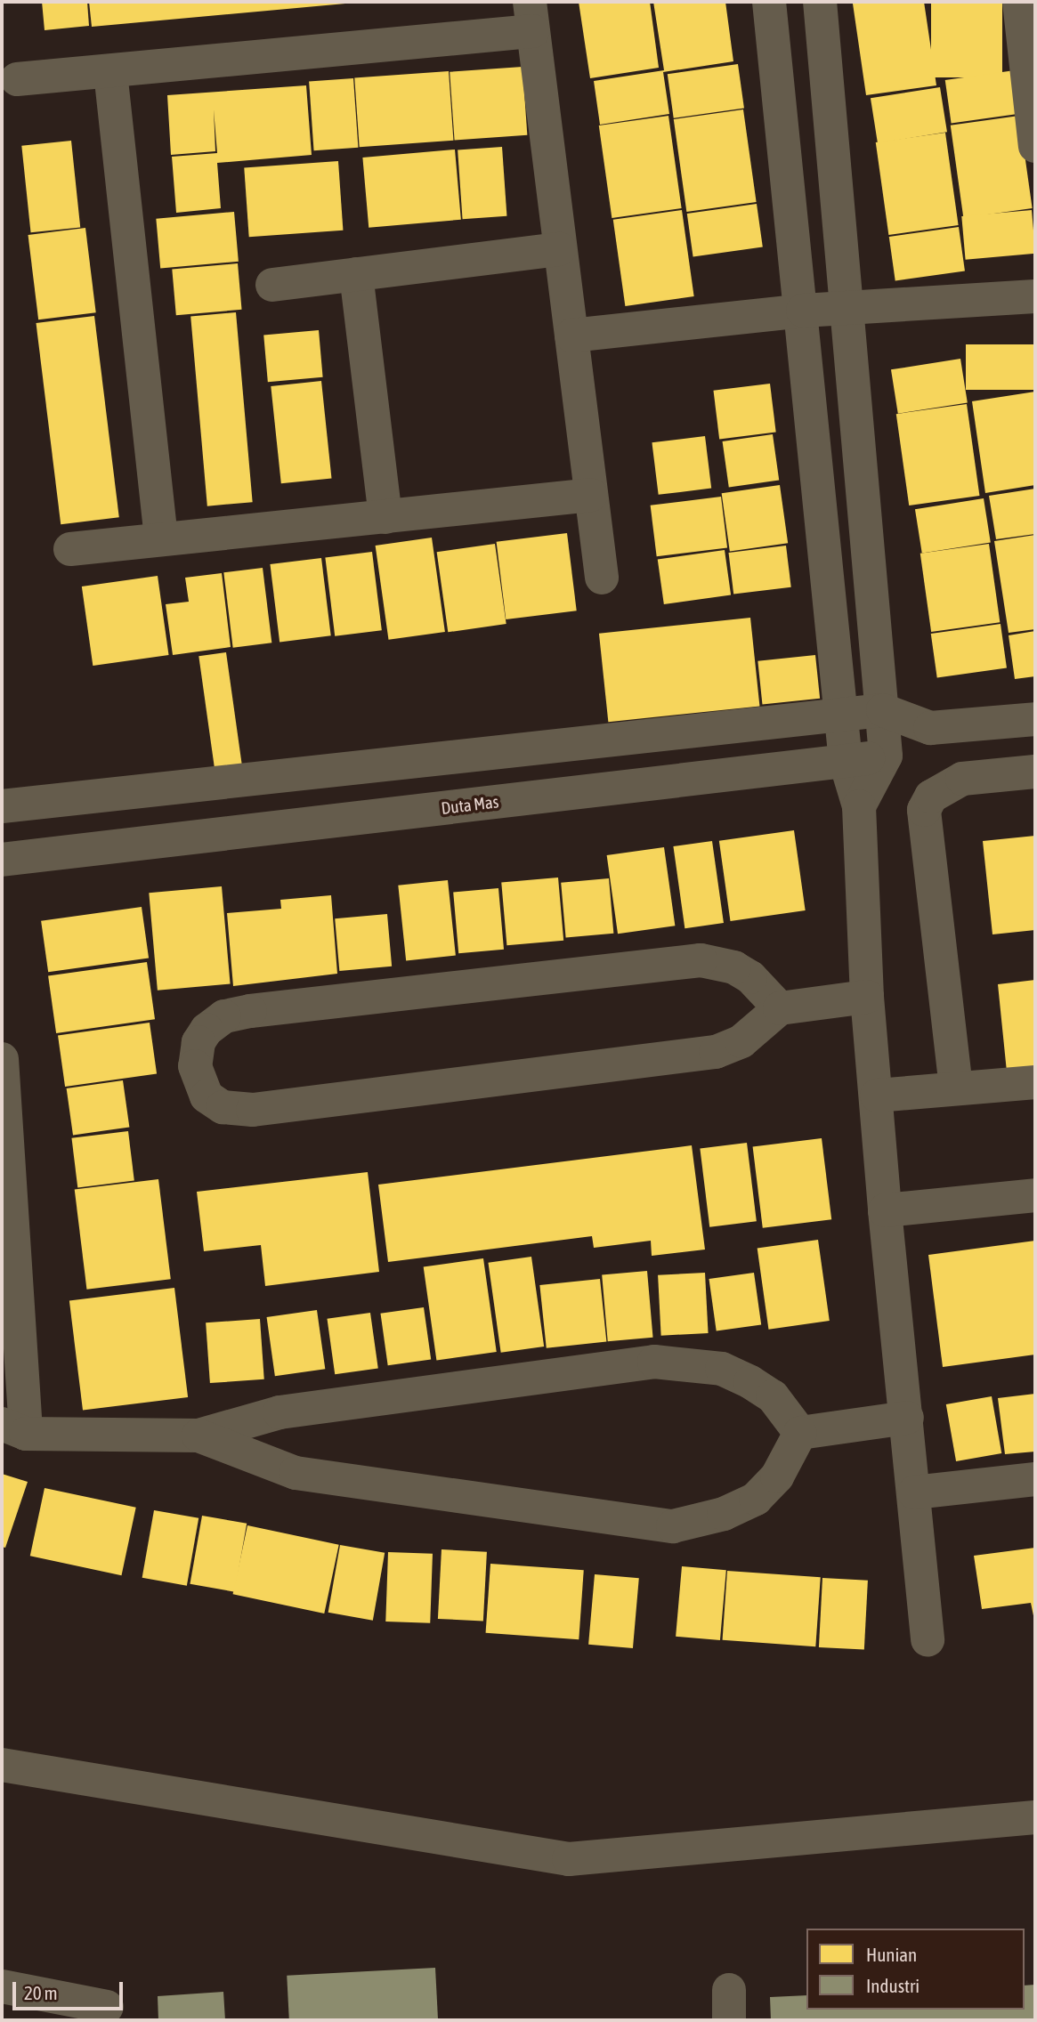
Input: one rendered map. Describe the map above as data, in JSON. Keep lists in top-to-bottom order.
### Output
{
  "streets": {
    "street": ["Duta Mas"]
  },
  "legend": ["Hunian", "Industri"],
  "scale_bar": "20 m"
}
